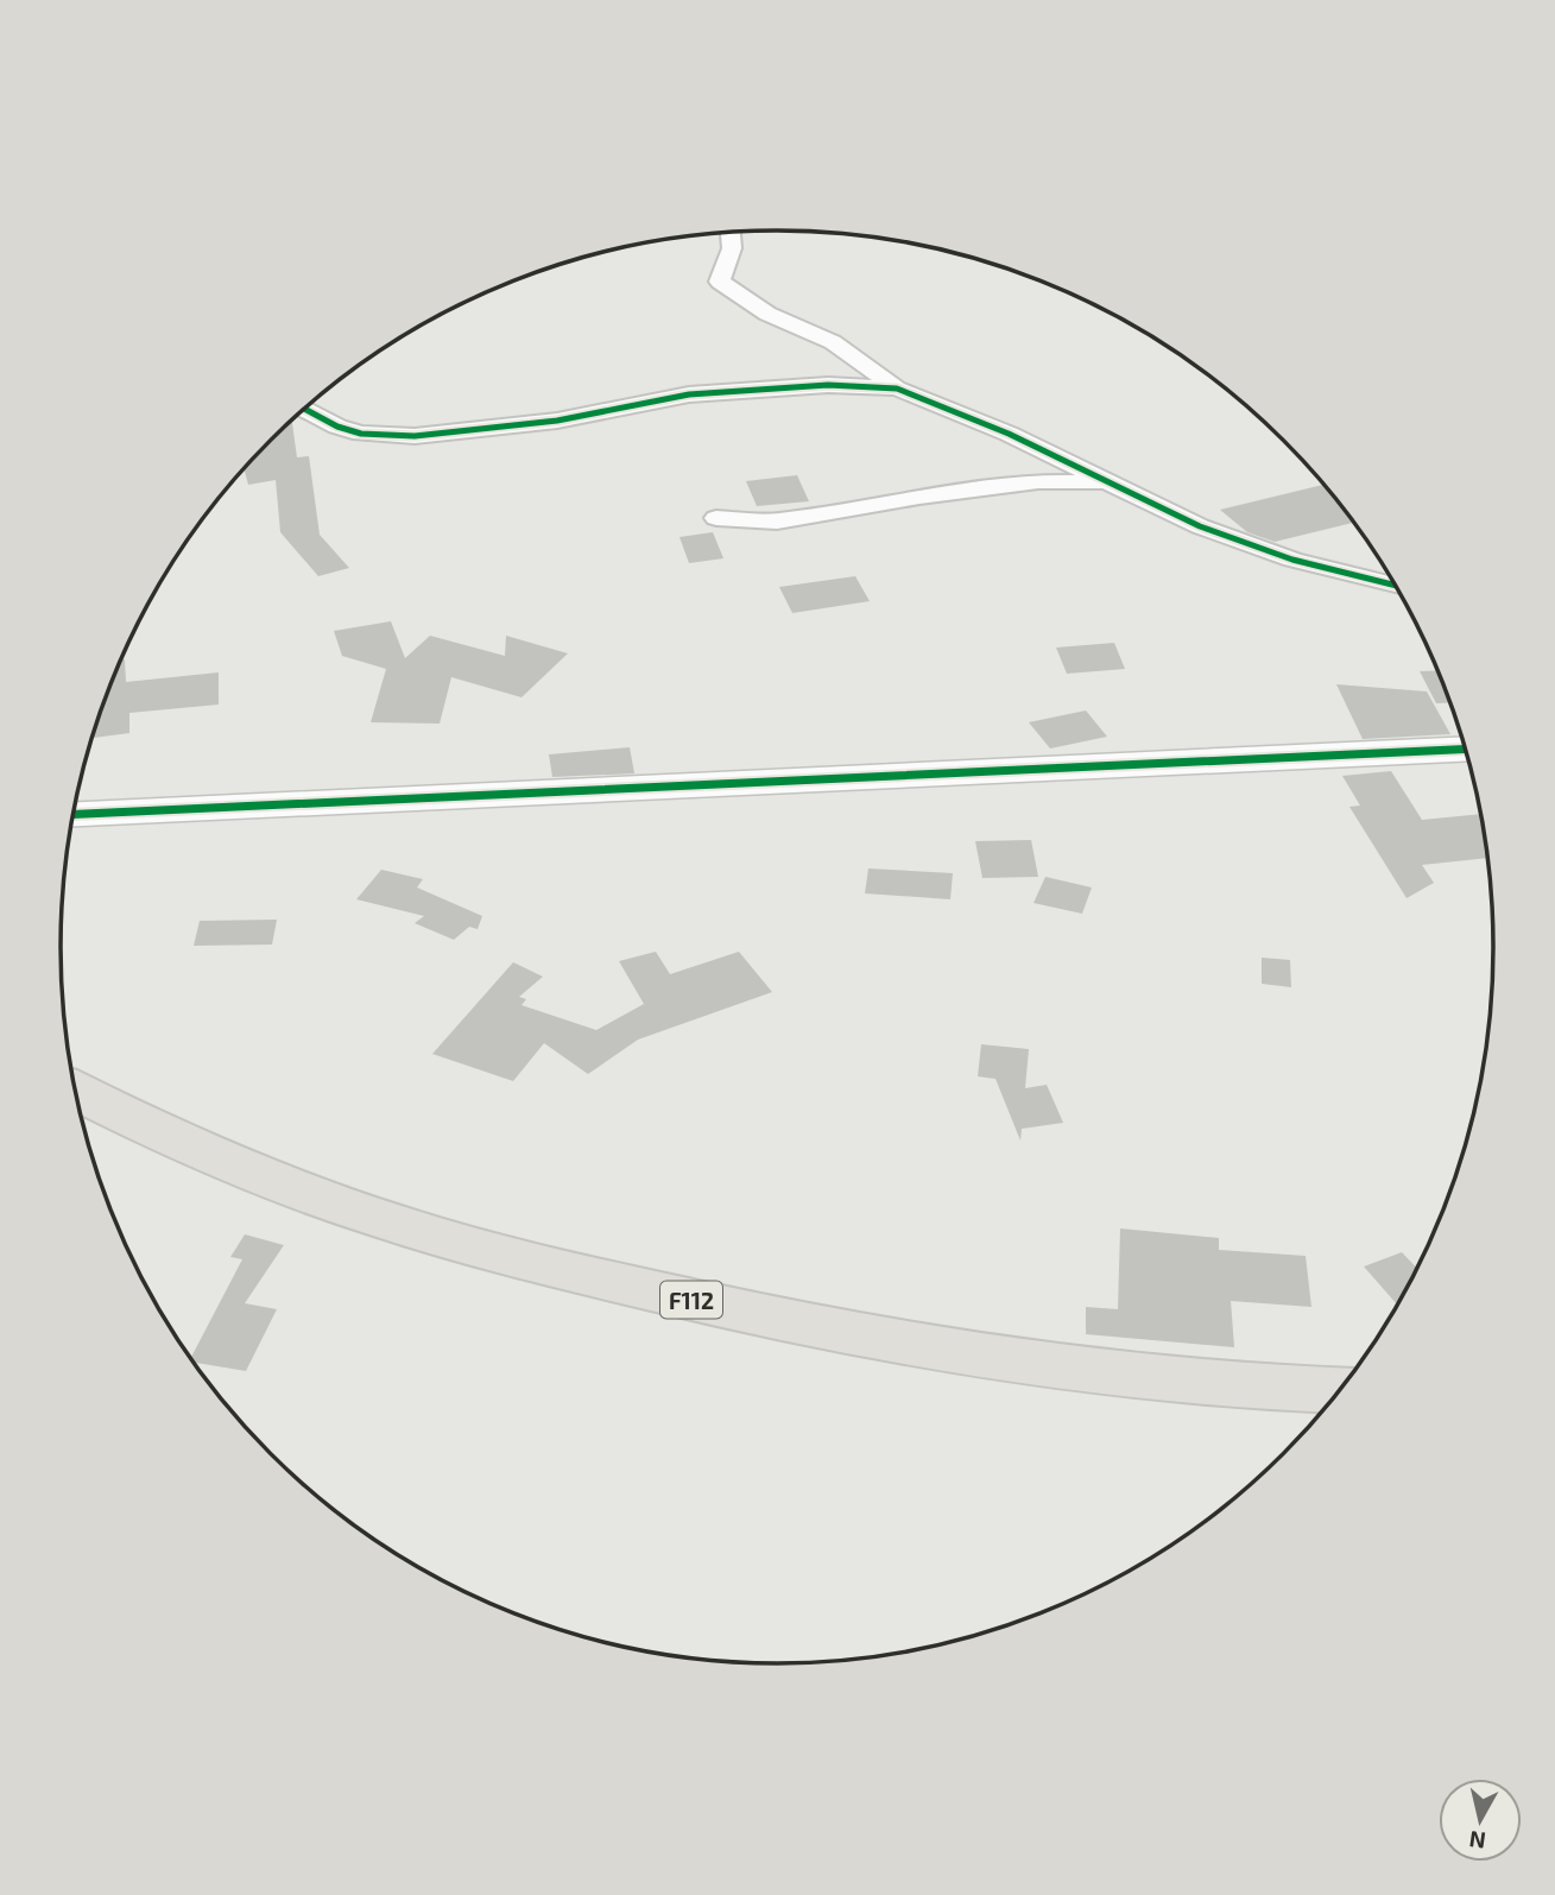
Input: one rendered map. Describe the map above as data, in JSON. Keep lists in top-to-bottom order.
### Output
{
  "streets": {
    "main road": ["F112"]
  },
  "north": "bottom"
}
